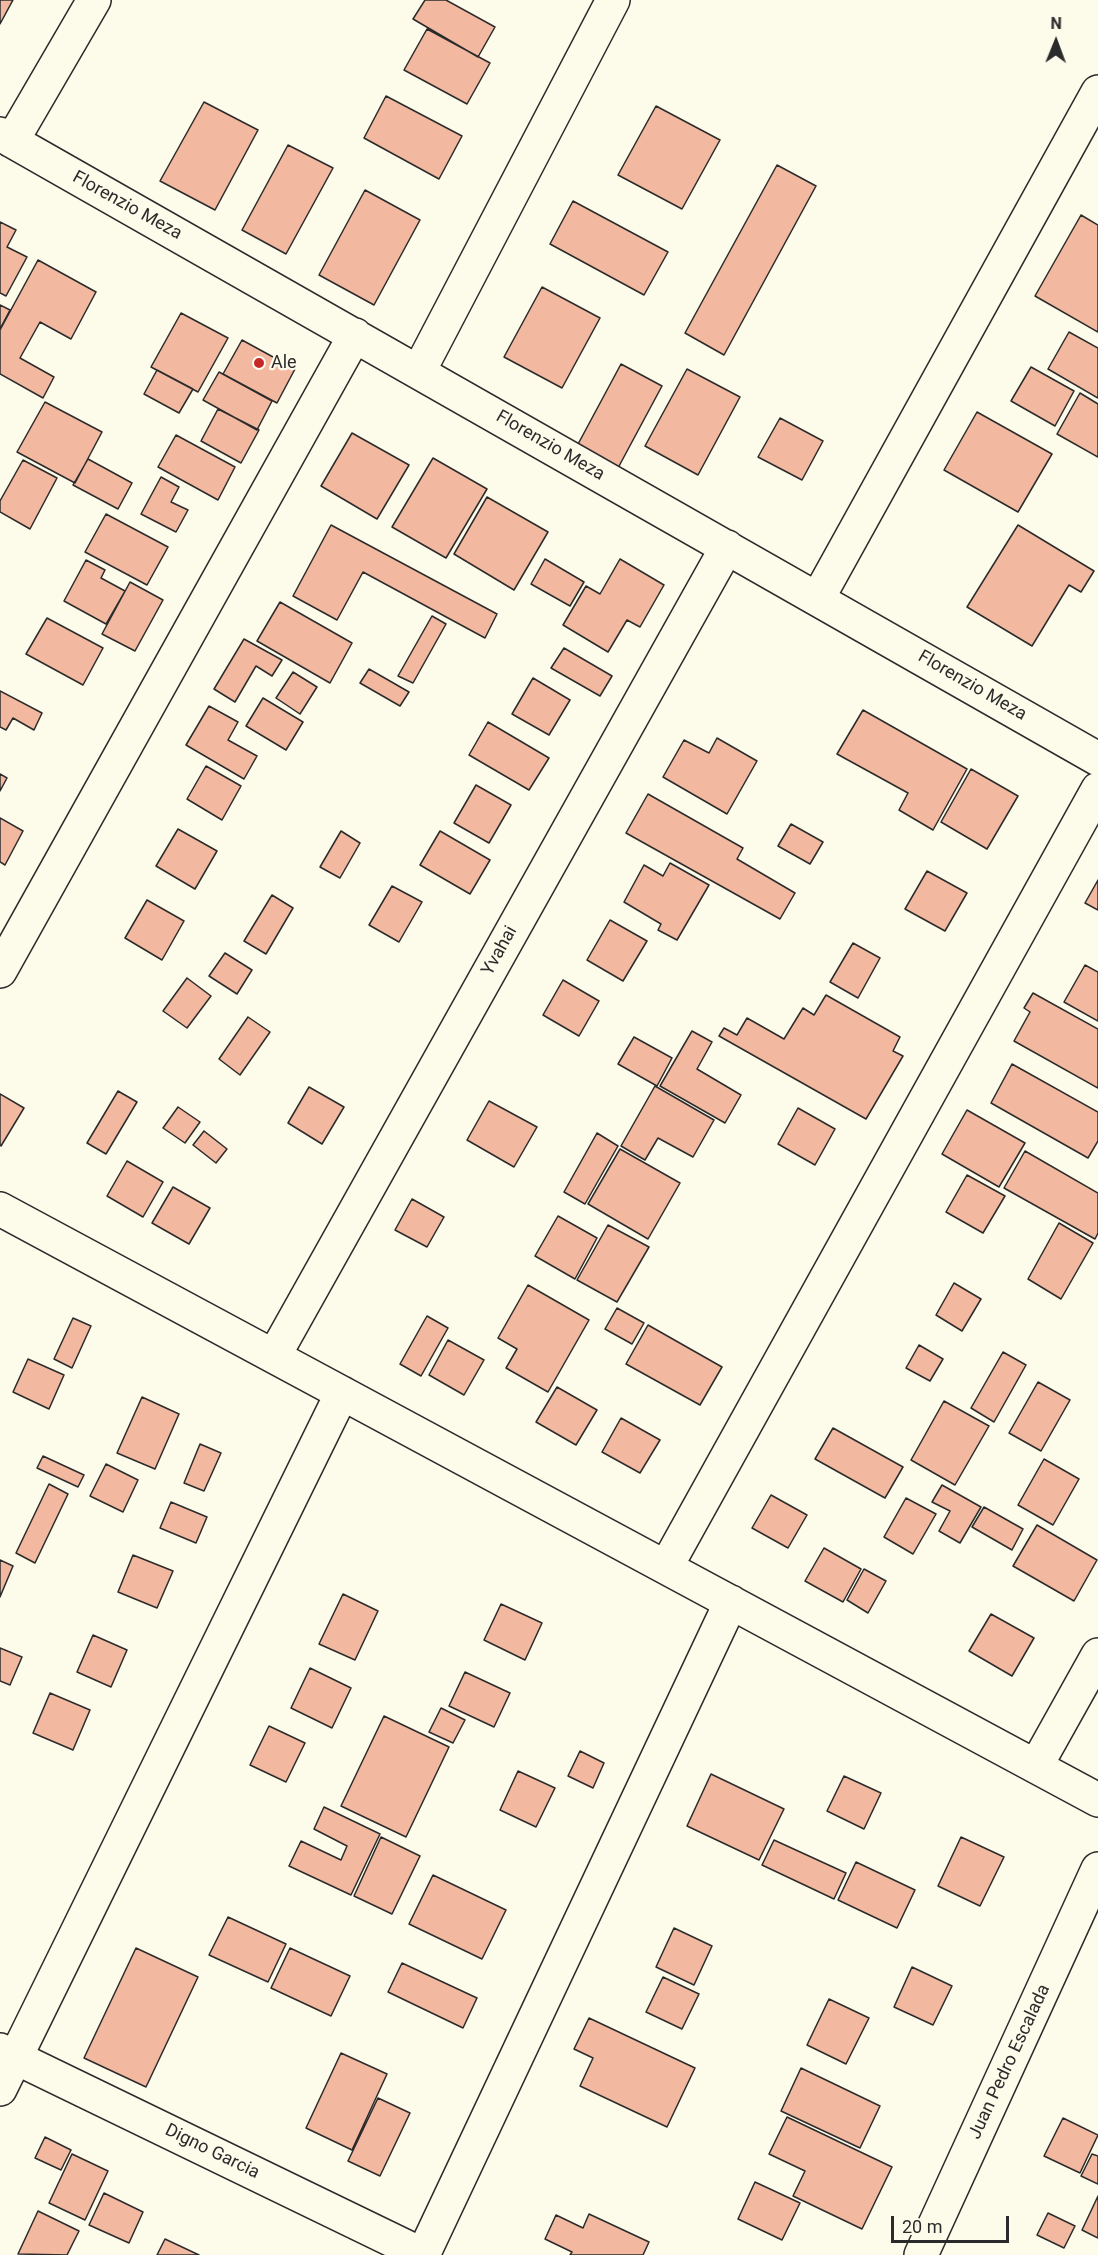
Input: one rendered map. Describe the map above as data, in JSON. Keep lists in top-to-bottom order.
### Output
{
  "streets": {
    "street": [
      "Florenzio Meza",
      "Yvahai",
      "Juan Pedro Escalada",
      "Digno Garcia"
    ]
  },
  "crossings": [
    ["Florenzio Meza", "Yvahai"]
  ],
  "places": ["Ale"],
  "scale_bar": "20 m",
  "north": "top"
}
